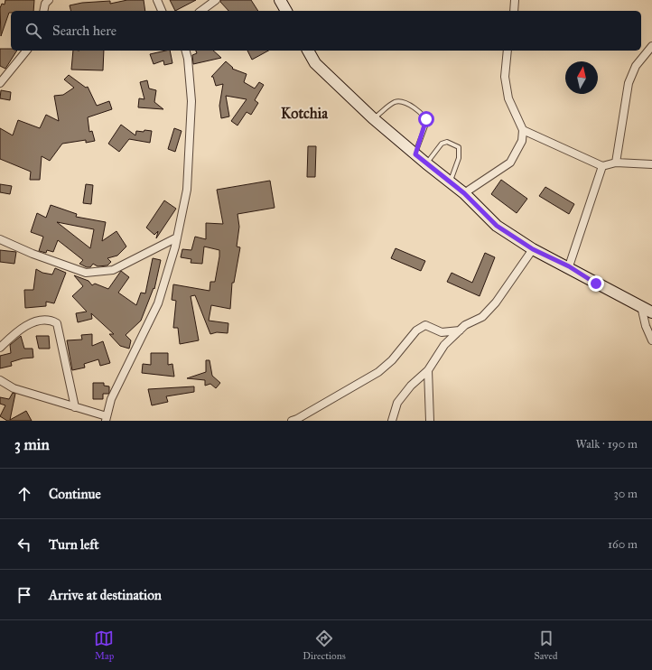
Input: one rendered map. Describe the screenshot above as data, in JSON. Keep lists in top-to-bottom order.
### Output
{
  "districts": ["Kotchia"],
  "north": "top",
  "page": {
    "search": "Search here",
    "heading": ["3 min", "Walk · 190 m"],
    "list": [
      ["Continue", "30 m"],
      ["Turn left", "160 m"],
      "Arrive at destination"
    ],
    "nav": ["Map", "Directions", "Saved"]
  }
}
